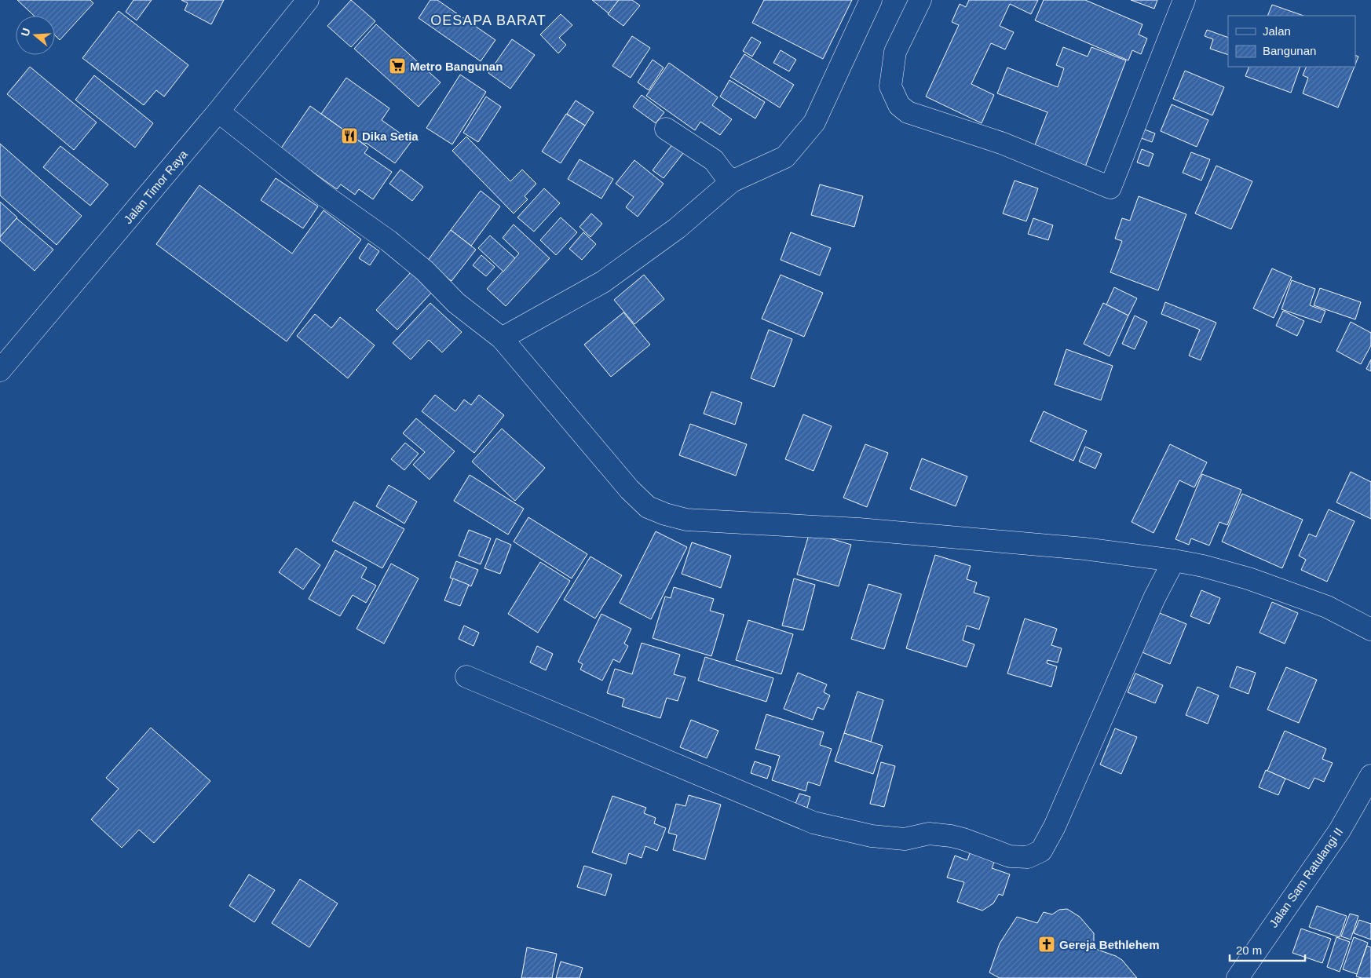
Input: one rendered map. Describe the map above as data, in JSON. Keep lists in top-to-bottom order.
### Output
{
  "streets": {
    "main road": ["Jalan Timor Raya", "Jalan Sam Ratulangi II"]
  },
  "districts": ["OESAPA BARAT"],
  "places": {
    "supermarket": ["Metro Bangunan"],
    "restaurant": ["Dika Setia"],
    "church": ["Gereja Bethlehem"]
  },
  "legend": ["Jalan", "Bangunan"],
  "scale_bar": "20 m",
  "north": "left"
}
